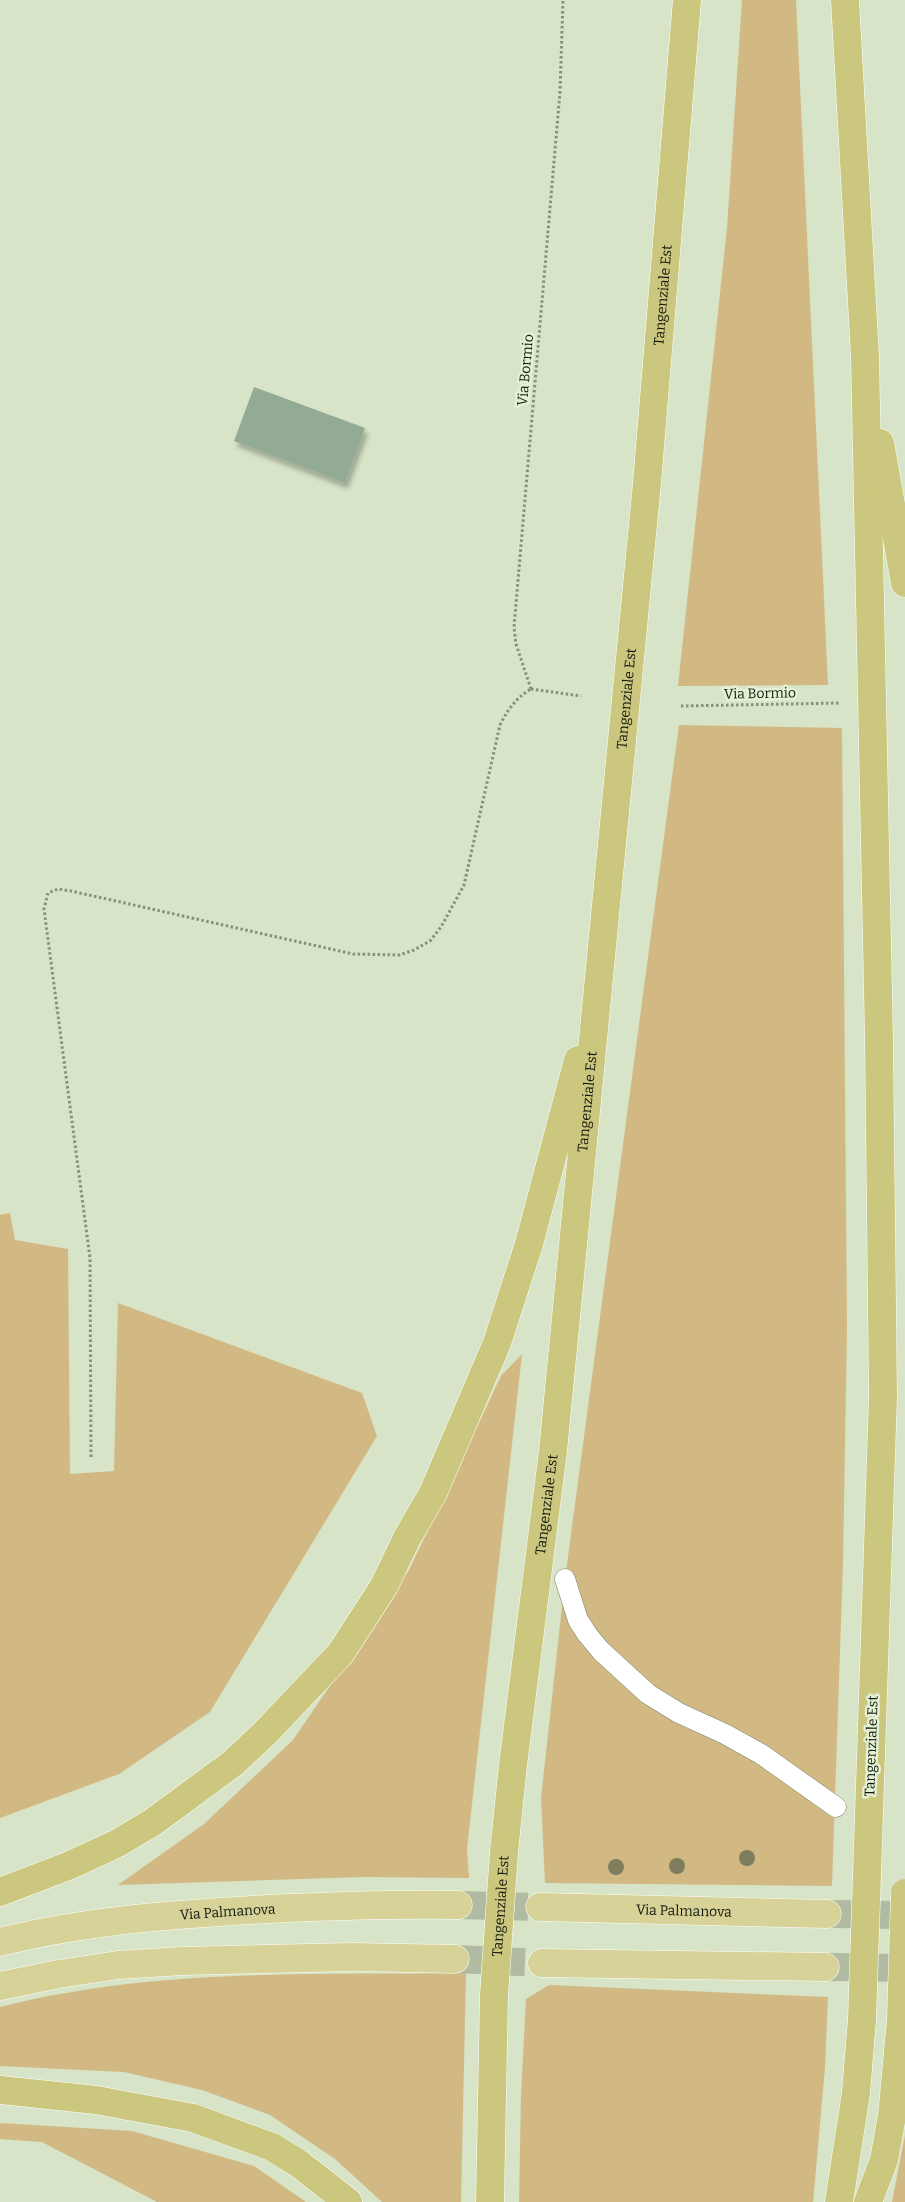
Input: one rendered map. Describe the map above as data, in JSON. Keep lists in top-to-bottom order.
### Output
{
  "streets": {
    "highway": ["Tangenziale Est", "Via Palmanova"],
    "path": ["Via Bormio"]
  }
}
